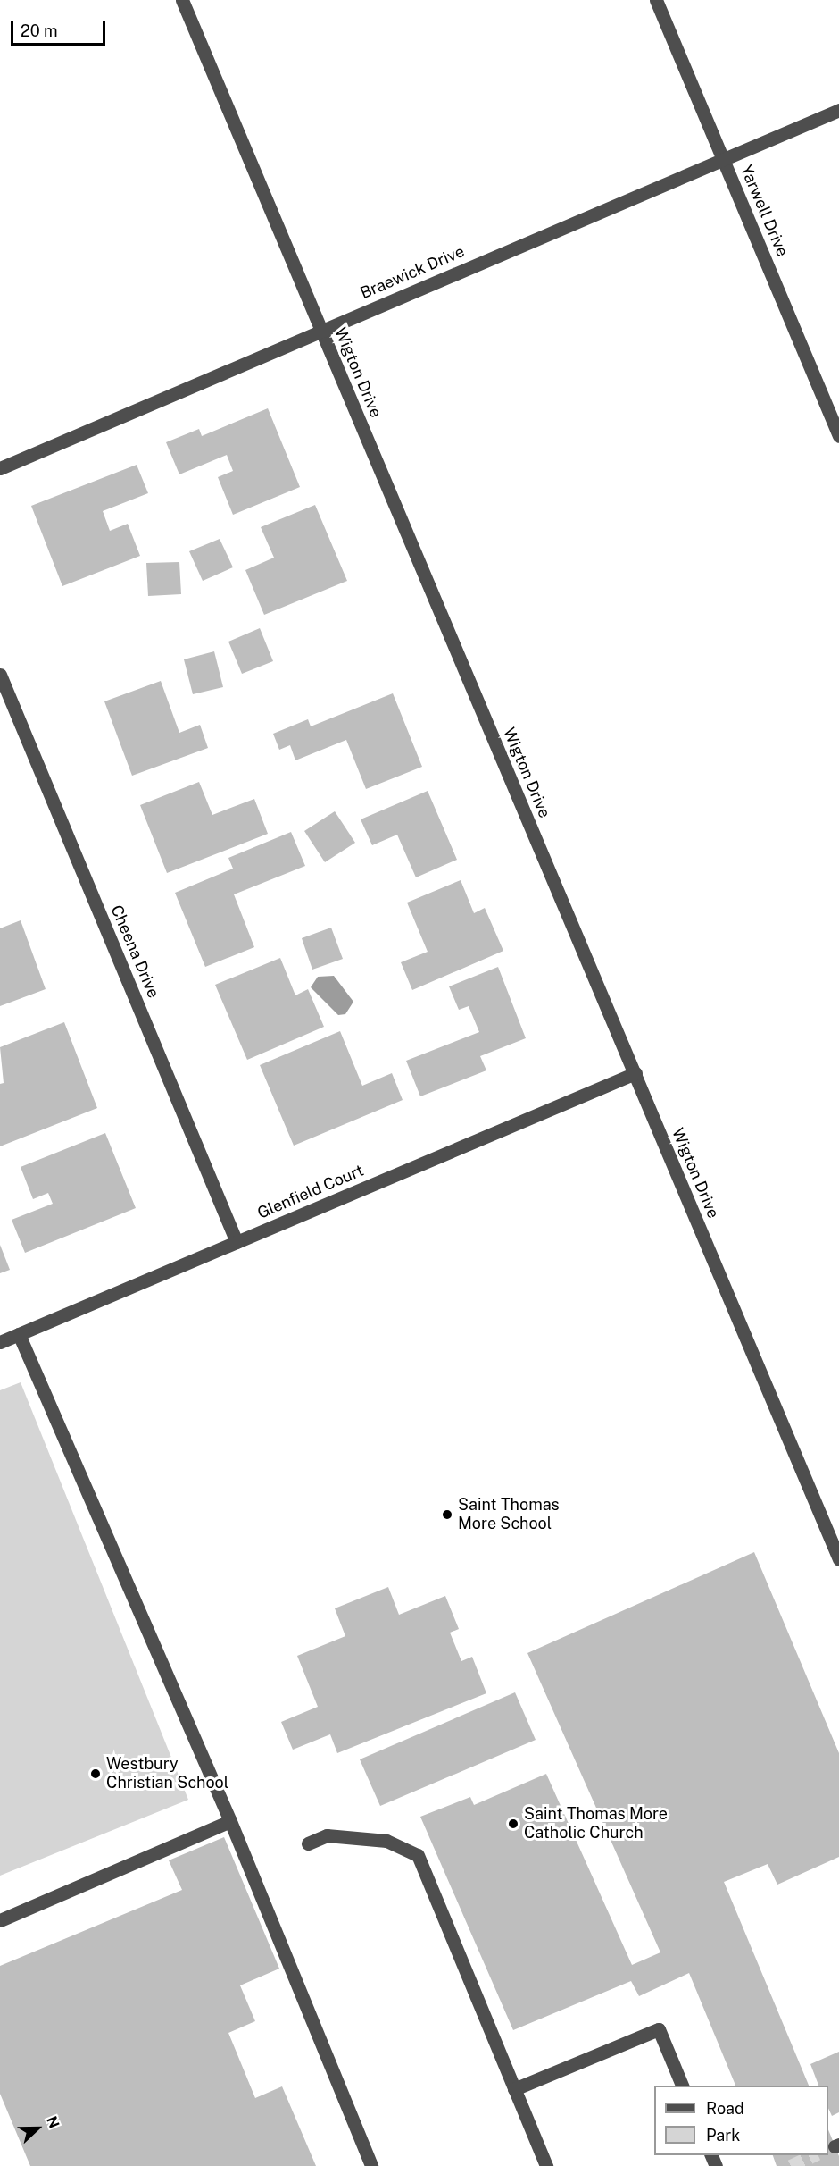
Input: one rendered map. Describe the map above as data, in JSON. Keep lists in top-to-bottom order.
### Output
{
  "streets": {
    "street": [
      "Yarwell Drive",
      "Braewick Drive",
      "Wigton Drive",
      "Cheena Drive",
      "Glenfield Court"
    ]
  },
  "crossings": [
    ["Yarwell Drive", "Braewick Drive"],
    ["Braewick Drive", "Wigton Drive"],
    ["Wigton Drive", "Glenfield Court"],
    ["Cheena Drive", "Glenfield Court"]
  ],
  "places": ["Saint Thomas More School", "Westbury Christian School", "Saint Thomas More Catholic Church"],
  "legend": ["Road", "Park"],
  "scale_bar": "20 m",
  "north": "right"
}
